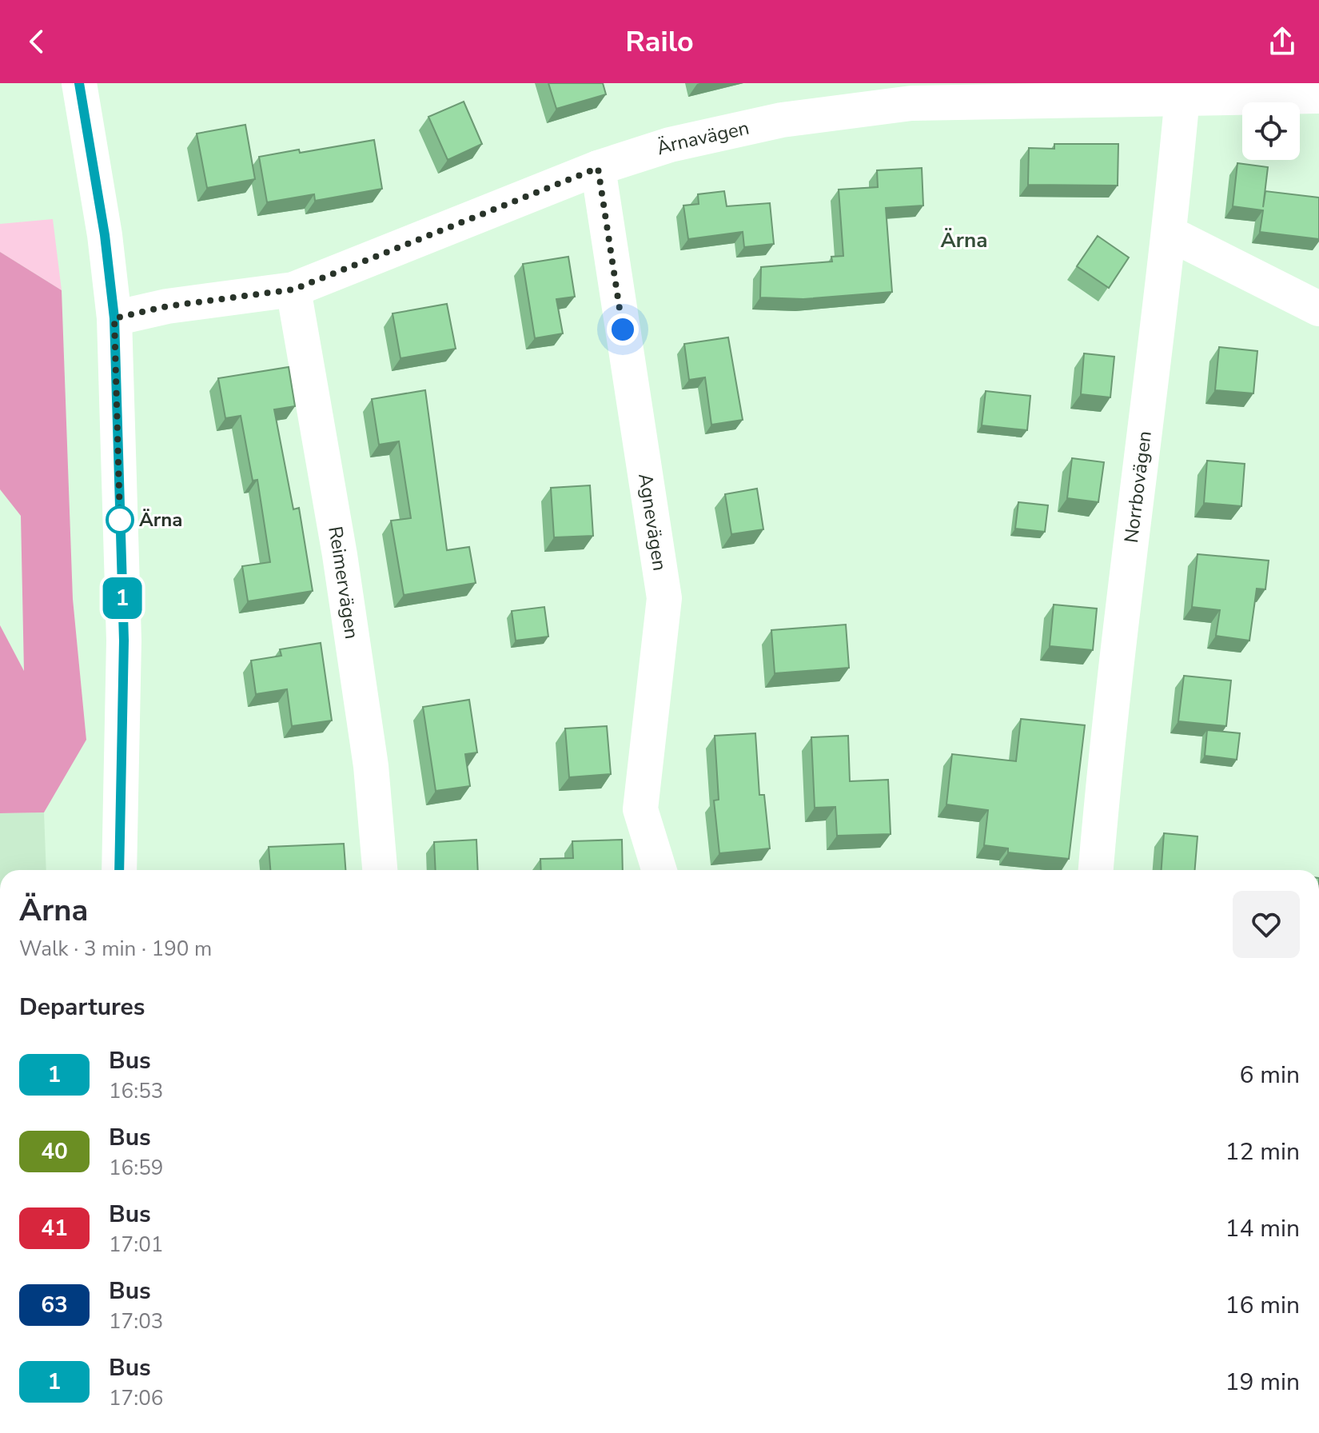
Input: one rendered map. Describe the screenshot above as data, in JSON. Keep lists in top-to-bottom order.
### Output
{
  "streets": {
    "street": [
      "Ärnavägen",
      "Norrbovägen",
      "Agnevägen",
      "Reimervägen"
    ]
  },
  "crossings": [
    ["Ärnavägen", "Norrbovägen"],
    ["Ärnavägen", "Agnevägen"],
    ["Ärnavägen", "Reimervägen"]
  ],
  "districts": ["Ärna"],
  "places": ["Ärna"],
  "lines": ["bus line 1"],
  "page": {
    "header": "Railo",
    "on_map": "1",
    "heading": [
      ["Ärna", "Walk · 3 min · 190 m"],
      "Departures"
    ],
    "list": [
      {
        "mark": "1",
        "name": "Bus",
        "note": "16:53",
        "value": "6 min"
      },
      {
        "mark": "40",
        "name": "Bus",
        "note": "16:59",
        "value": "12 min"
      },
      {
        "mark": "41",
        "name": "Bus",
        "note": "17:01",
        "value": "14 min"
      },
      {
        "mark": "63",
        "name": "Bus",
        "note": "17:03",
        "value": "16 min"
      },
      {
        "mark": "1",
        "name": "Bus",
        "note": "17:06",
        "value": "19 min"
      }
    ]
  }
}
